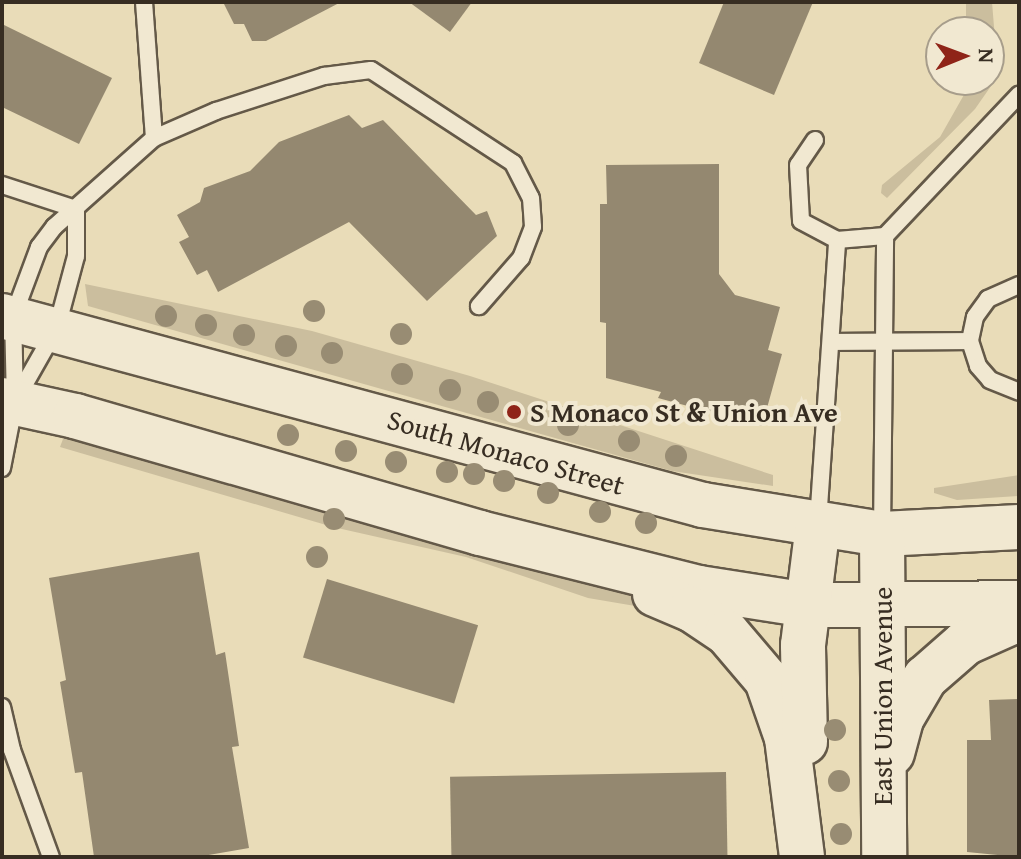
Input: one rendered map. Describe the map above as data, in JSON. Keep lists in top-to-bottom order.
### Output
{
  "streets": {
    "main road": ["South Monaco Street", "East Union Avenue"]
  },
  "crossings": [
    ["South Monaco Street", "East Union Avenue"]
  ],
  "places": ["S Monaco St & Union Ave"],
  "north": "right"
}
